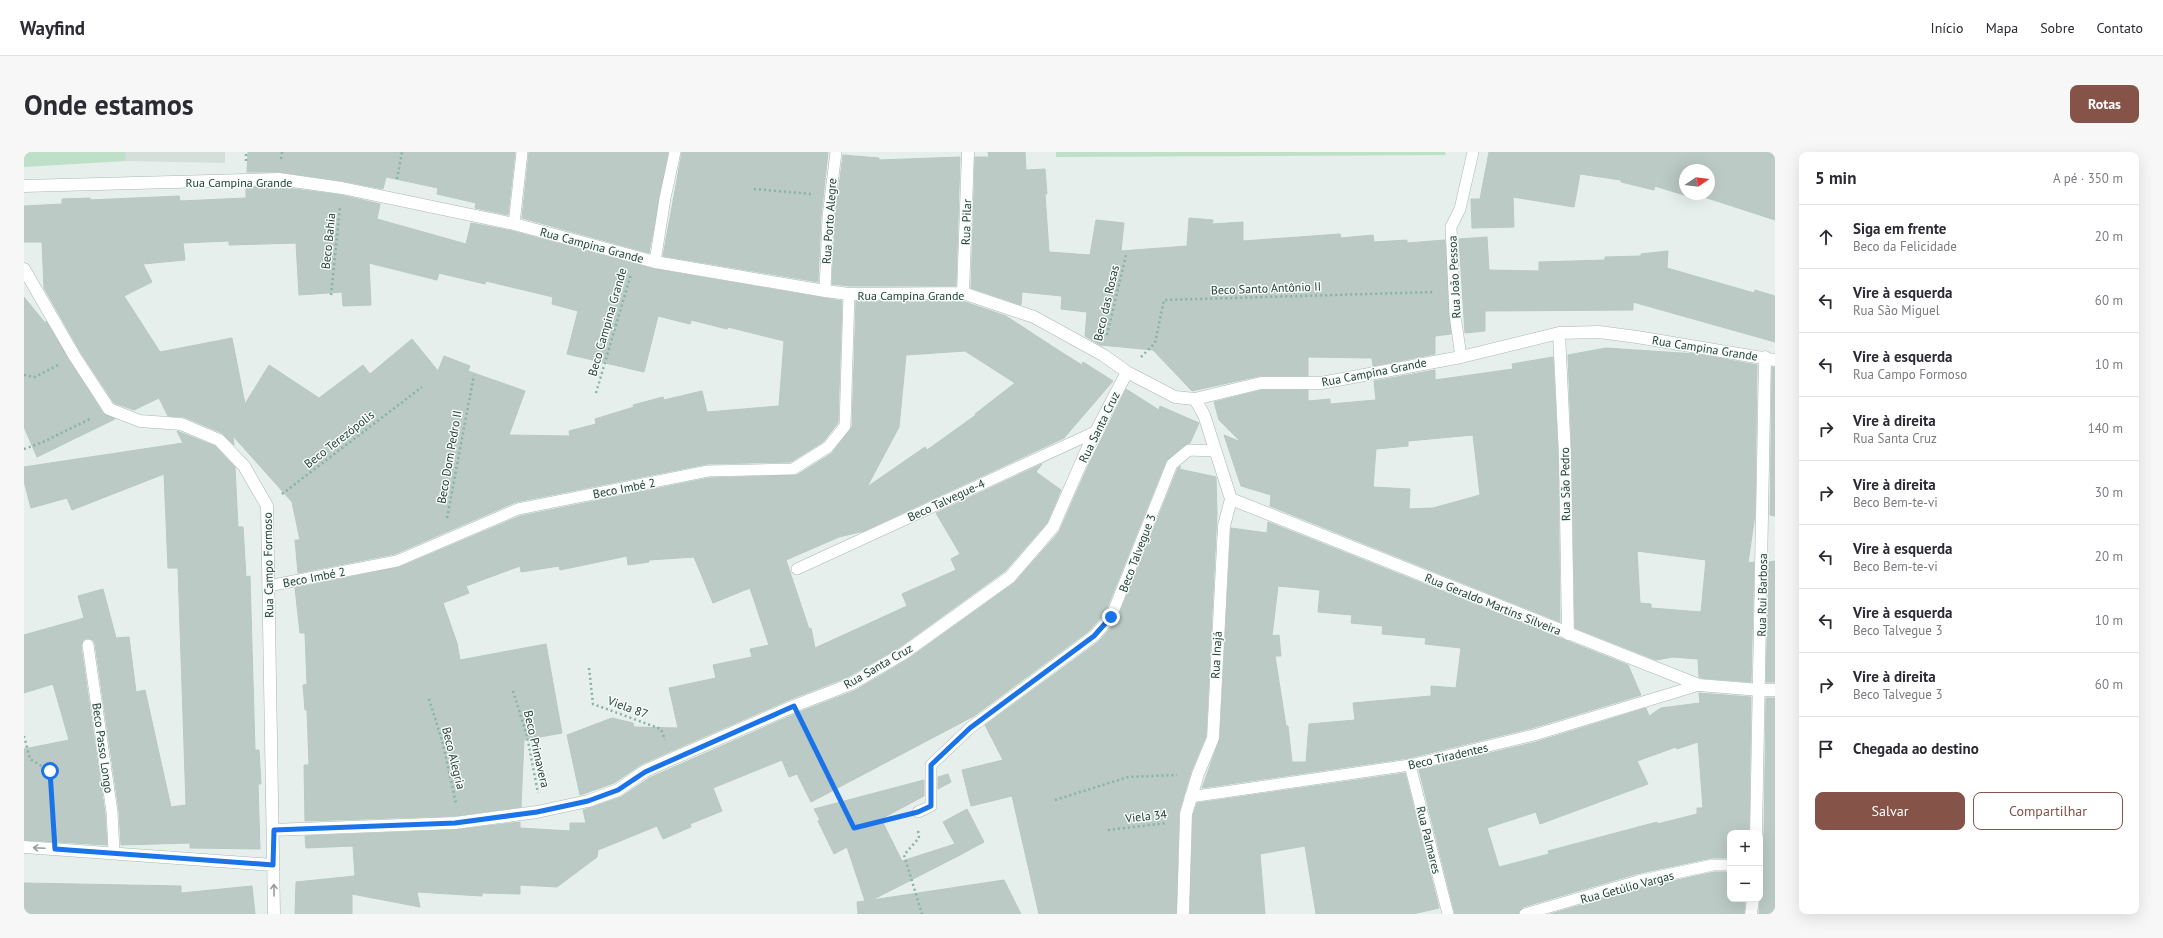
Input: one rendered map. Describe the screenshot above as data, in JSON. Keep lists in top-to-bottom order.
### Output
{
  "streets": {
    "street": [
      "Rua Campina Grande",
      "Rua Pilar",
      "Rua Santa Cruz",
      "Rua São Pedro",
      "Rua Campo Formoso",
      "Rua Rui Barbosa",
      "Rua Geraldo Martins Silveira",
      "Rua Inajá"
    ],
    "lane": [
      "Rua Porto Alegre",
      "Rua João Pessoa",
      "Beco Imbé 2",
      "Beco Talvegue-4",
      "Beco Talvegue 3",
      "Beco Passo Longo",
      "Beco Tiradentes",
      "Rua Palmares",
      "Rua Getúlio Vargas"
    ],
    "path": [
      "Beco Bahia",
      "Beco Santo Antônio II",
      "Beco das Rosas",
      "Beco Campina Grande",
      "Beco Terezópolis",
      "Beco Dom Pedro II",
      "Viela 87",
      "Beco Primavera",
      "Beco Alegria",
      "Viela 34"
    ]
  },
  "crossings": [
    ["Rua Campina Grande", "Rua Porto Alegre"],
    ["Rua Campina Grande", "Rua Pilar"],
    ["Rua Campina Grande", "Beco Bahia"],
    ["Rua Campina Grande", "Rua João Pessoa"],
    ["Rua Campina Grande", "Beco Santo Antônio II"],
    ["Rua Campina Grande", "Beco das Rosas"],
    ["Rua Campina Grande", "Beco Campina Grande"],
    ["Rua Campina Grande", "Rua Santa Cruz"],
    ["Rua Campina Grande", "Rua São Pedro"],
    ["Rua Campina Grande", "Beco Imbé 2"],
    ["Rua Campina Grande", "Rua Rui Barbosa"],
    ["Rua João Pessoa", "Beco Santo Antônio II"],
    ["Beco Santo Antônio II", "Rua Santa Cruz"],
    ["Rua Santa Cruz", "Beco Talvegue-4"],
    ["Rua Santa Cruz", "Rua Campo Formoso"],
    ["Rua Santa Cruz", "Viela 87"],
    ["Rua Santa Cruz", "Beco Primavera"],
    ["Rua Santa Cruz", "Beco Alegria"],
    ["Beco Terezópolis", "Rua Campo Formoso"],
    ["Beco Dom Pedro II", "Beco Imbé 2"],
    ["Rua São Pedro", "Rua Geraldo Martins Silveira"],
    ["Beco Imbé 2", "Rua Campo Formoso"],
    ["Rua Rui Barbosa", "Rua Geraldo Martins Silveira"],
    ["Rua Geraldo Martins Silveira", "Rua Inajá"],
    ["Rua Geraldo Martins Silveira", "Beco Tiradentes"],
    ["Rua Inajá", "Beco Tiradentes"],
    ["Rua Inajá", "Viela 34"],
    ["Beco Tiradentes", "Rua Palmares"]
  ],
  "north": "right",
  "page": {
    "header": "Wayfind",
    "nav": [
      "Início",
      "Mapa",
      "Sobre",
      "Contato"
    ],
    "buttons": [
      "Rotas",
      ["Salvar", "Compartilhar"]
    ],
    "title": "Onde estamos",
    "heading": ["5 min", "A pé · 350 m"],
    "list": [
      ["Siga em frente", "Beco da Felicidade", "20 m"],
      ["Vire à esquerda", "Rua São Miguel", "60 m"],
      ["Vire à esquerda", "Rua Campo Formoso", "10 m"],
      ["Vire à direita", "Rua Santa Cruz", "140 m"],
      ["Vire à direita", "Beco Bem-te-vi", "30 m"],
      ["Vire à esquerda", "Beco Bem-te-vi", "20 m"],
      ["Vire à esquerda", "Beco Talvegue 3", "10 m"],
      ["Vire à direita", "Beco Talvegue 3", "60 m"],
      "Chegada ao destino"
    ],
    "map_buttons": ["+", "−"]
  }
}
